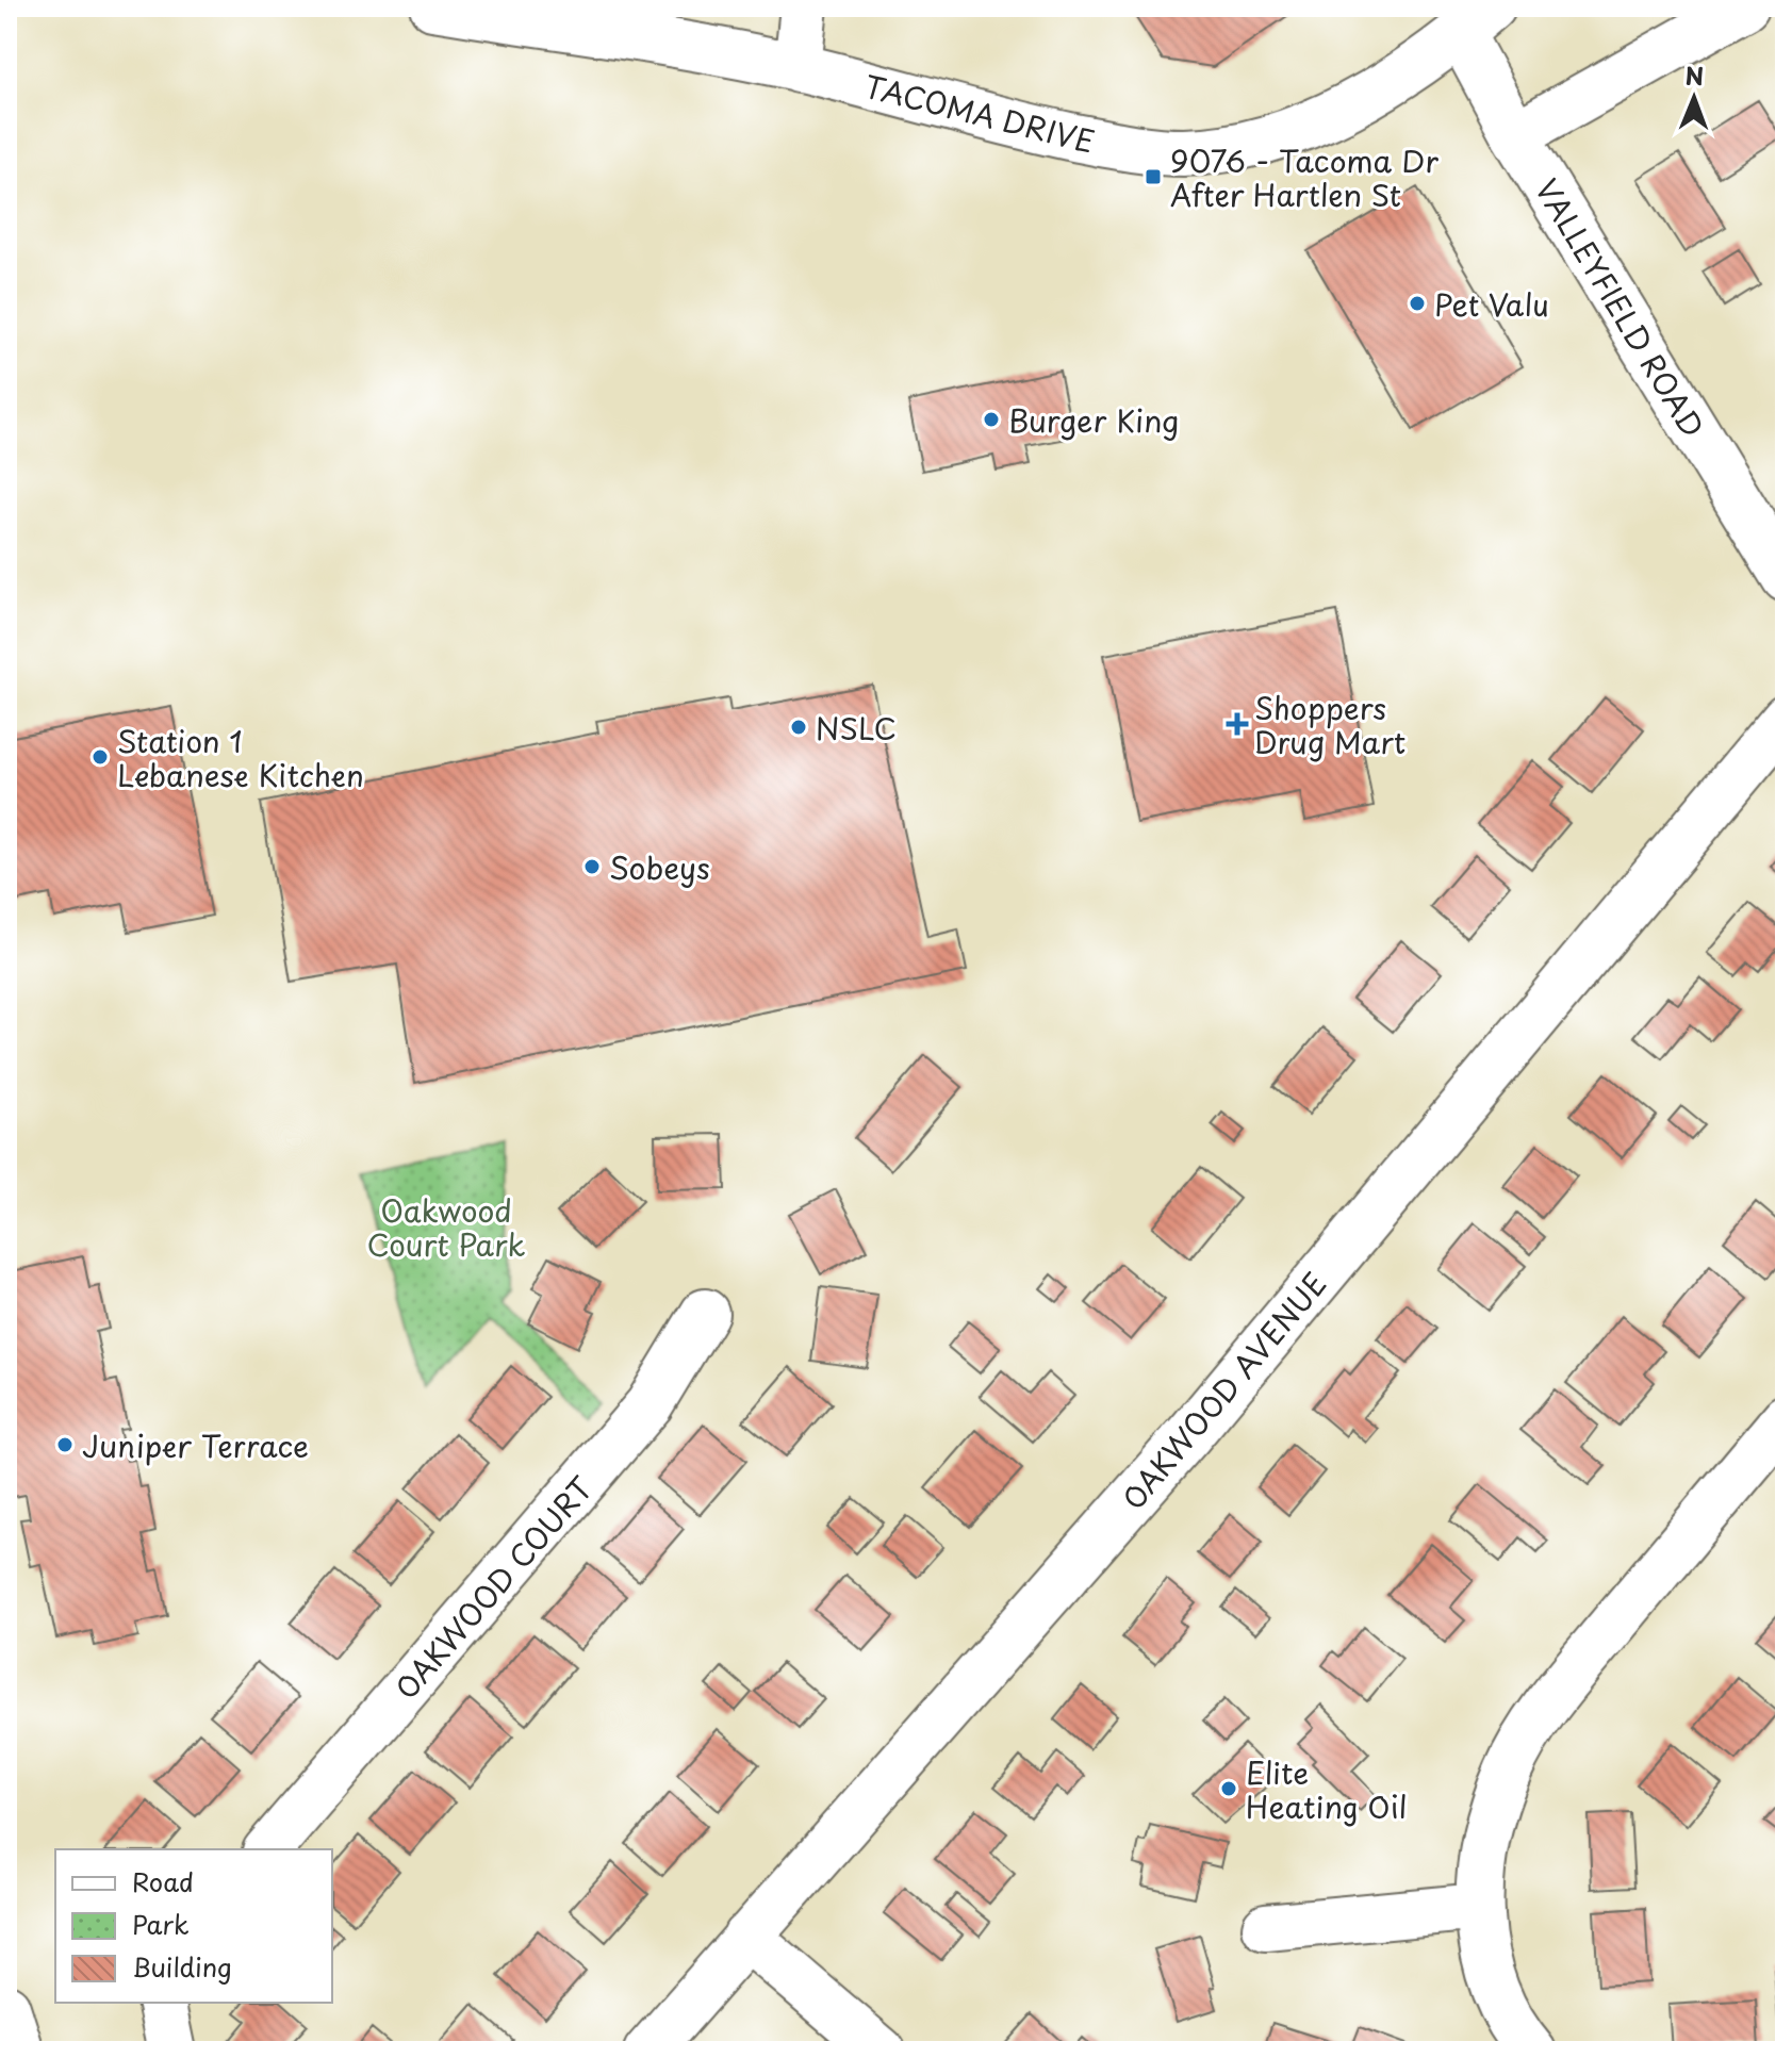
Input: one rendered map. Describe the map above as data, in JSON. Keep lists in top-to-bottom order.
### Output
{
  "streets": {
    "main road": [
      "TACOMA DRIVE",
      "VALLEYFIELD ROAD",
      "OAKWOOD AVENUE",
      "OAKWOOD COURT"
    ]
  },
  "crossings": [
    ["TACOMA DRIVE", "VALLEYFIELD ROAD"]
  ],
  "parks": ["Oakwood Court Park"],
  "places": {
    "transit": ["9076 - Tacoma Dr After Hartlen St"],
    "other": [
      "Pet Valu",
      "Burger King",
      "NSLC",
      "Station 1 Lebanese Kitchen",
      "Sobeys",
      "Juniper Terrace",
      "Elite Heating Oil"
    ],
    "health": ["Shoppers Drug Mart"]
  },
  "legend": ["Road", "Park", "Building"],
  "north": "top"
}
